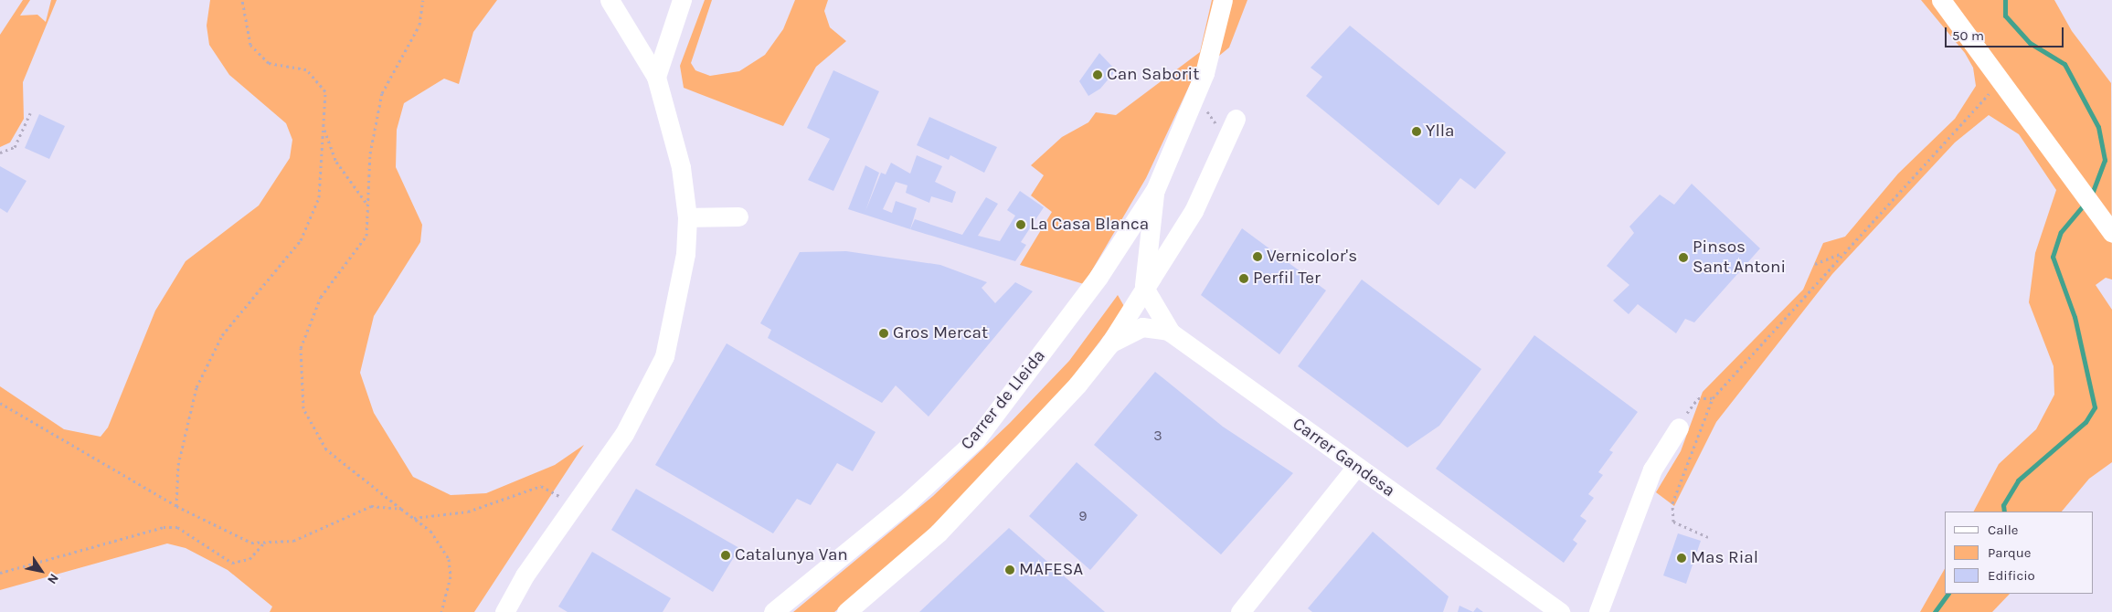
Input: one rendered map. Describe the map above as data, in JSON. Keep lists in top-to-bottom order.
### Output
{
  "streets": {
    "street": ["Carrer de Lleida", "Carrer Gandesa"]
  },
  "crossings": [
    ["Carrer de Lleida", "Carrer Gandesa"]
  ],
  "places": [
    "Can Saborit",
    "Ylla",
    "La Casa Blanca",
    "Vernicolor's",
    "Pinsos Sant Antoni",
    "Perfil Ter",
    "Gros Mercat",
    "Catalunya Van",
    "Mas Rial",
    "MAFESA"
  ],
  "house_numbers": ["3", "9"],
  "legend": ["Calle", "Parque", "Edificio"],
  "scale_bar": "50 m",
  "north": "bottom right"
}
